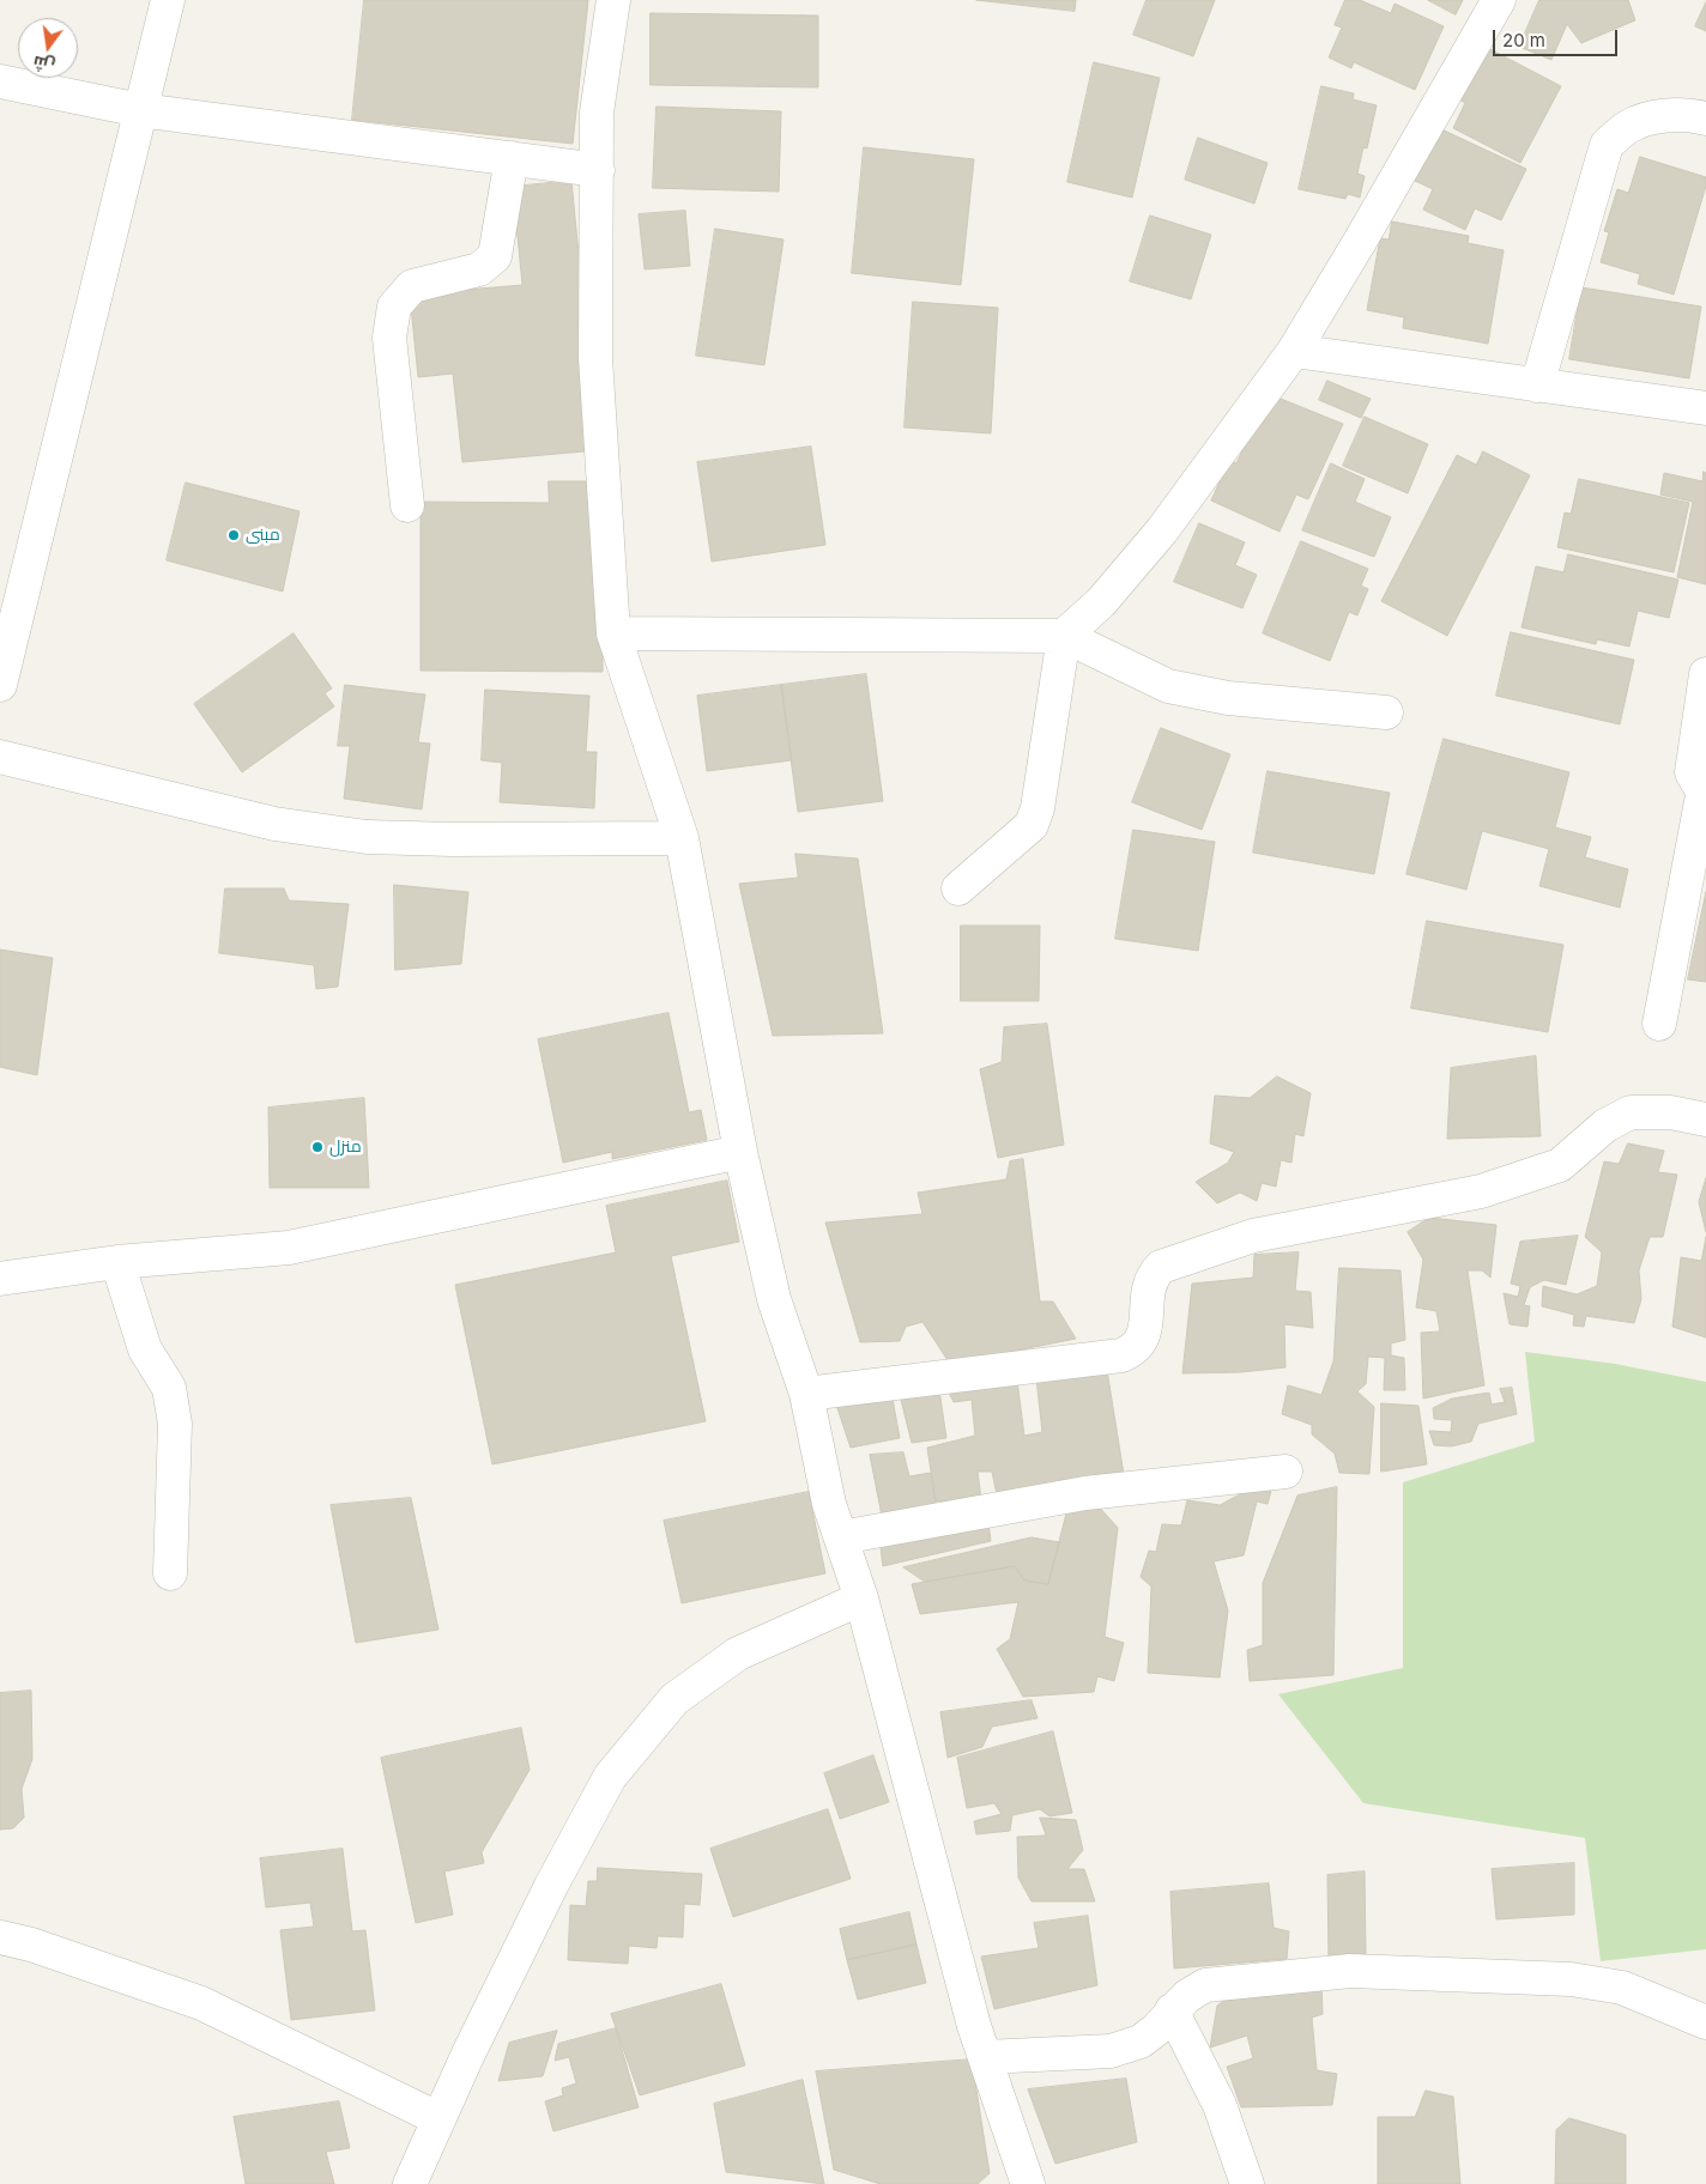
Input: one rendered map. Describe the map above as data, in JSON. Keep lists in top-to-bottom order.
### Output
{
  "places": ["مبنى", "منزل"],
  "scale_bar": "20 m",
  "north": "bottom"
}
